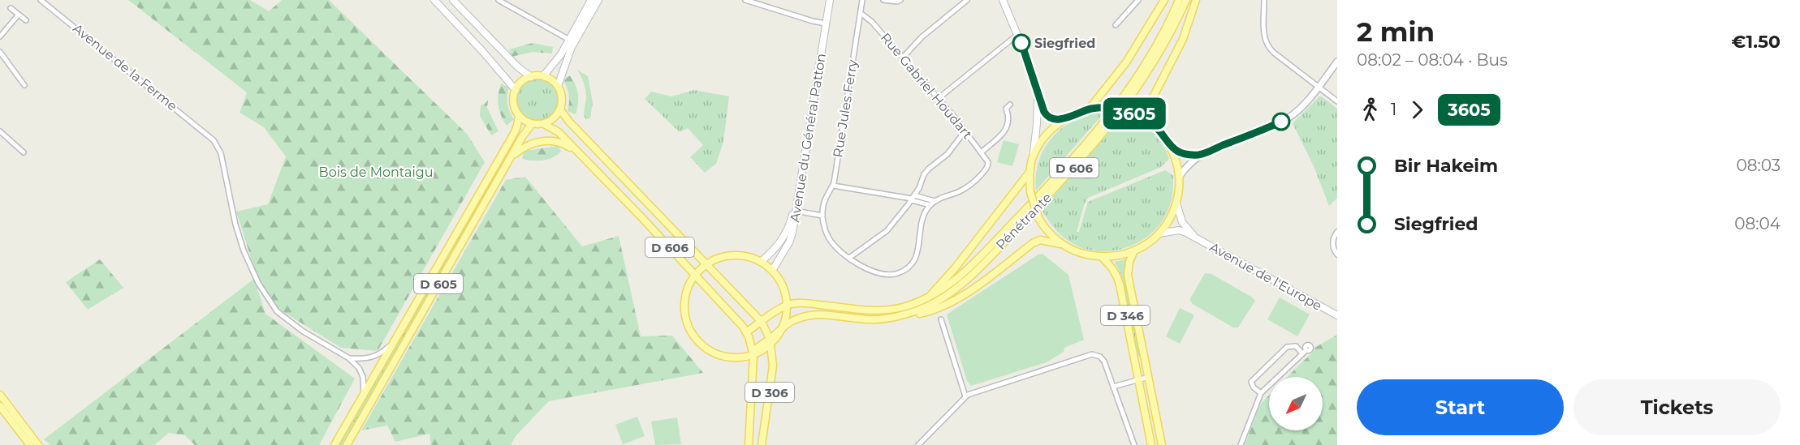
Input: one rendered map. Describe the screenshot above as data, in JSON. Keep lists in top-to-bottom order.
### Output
{
  "streets": {
    "main road": [
      "Avenue du Général Patton",
      "D 606",
      "Pénétrante",
      "Avenue de l'Europe",
      "D 605",
      "D 346",
      "D 306"
    ],
    "street": ["Avenue de la Ferme", "Rue Gabriel Houdart", "Rue Jules Ferry"]
  },
  "crossings": [
    ["Rue Gabriel Houdart", "Rue Jules Ferry"],
    ["D 606", "Pénétrante"],
    ["D 606", "D 605"],
    ["D 606", "D 306"],
    ["Avenue de l'Europe", "D 346"]
  ],
  "parks": ["Bois de Montaigu"],
  "places": ["Siegfried"],
  "lines": ["bus line 3605"],
  "north": "bottom left",
  "page": {
    "on_map": "3605",
    "heading": ["2 min", "08:02 – 08:04 · Bus", "€1.50"],
    "legs": ["1", "3605"],
    "list": [
      {
        "name": "Bir Hakeim",
        "value": "08:03"
      },
      {
        "name": "Siegfried",
        "value": "08:04"
      }
    ],
    "buttons": ["Start", "Tickets"]
  }
}
